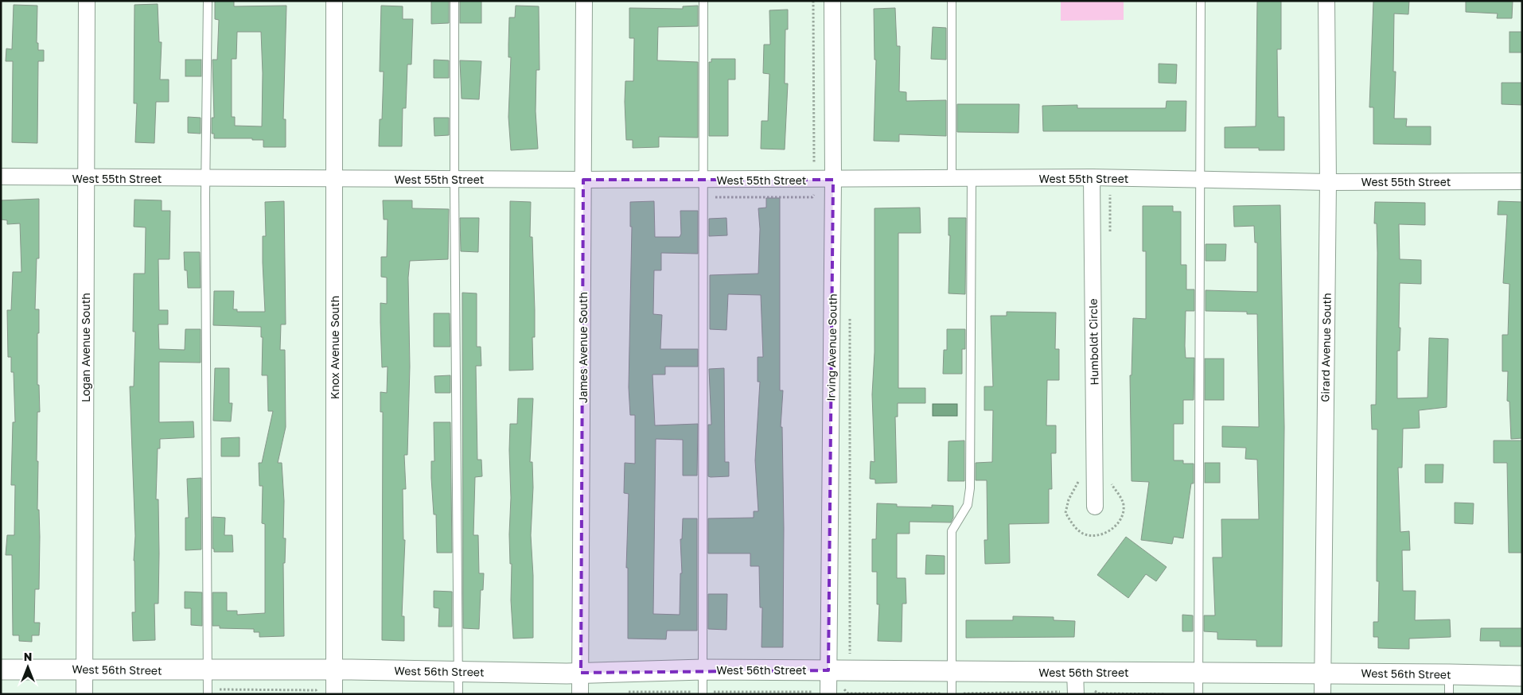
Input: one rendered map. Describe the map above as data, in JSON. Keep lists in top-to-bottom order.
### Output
{
  "streets": {
    "street": [
      "West 55th Street",
      "Humboldt Circle",
      "Logan Avenue South",
      "Knox Avenue South",
      "James Avenue South",
      "Irving Avenue South",
      "Girard Avenue South",
      "West 56th Street"
    ]
  },
  "crossings": [
    ["West 55th Street", "Humboldt Circle"],
    ["West 55th Street", "Logan Avenue South"],
    ["West 55th Street", "Knox Avenue South"],
    ["West 55th Street", "James Avenue South"],
    ["West 55th Street", "Irving Avenue South"],
    ["West 55th Street", "Girard Avenue South"],
    ["Logan Avenue South", "West 56th Street"],
    ["Knox Avenue South", "West 56th Street"],
    ["James Avenue South", "West 56th Street"],
    ["Irving Avenue South", "West 56th Street"],
    ["Girard Avenue South", "West 56th Street"]
  ],
  "north": "top"
}
